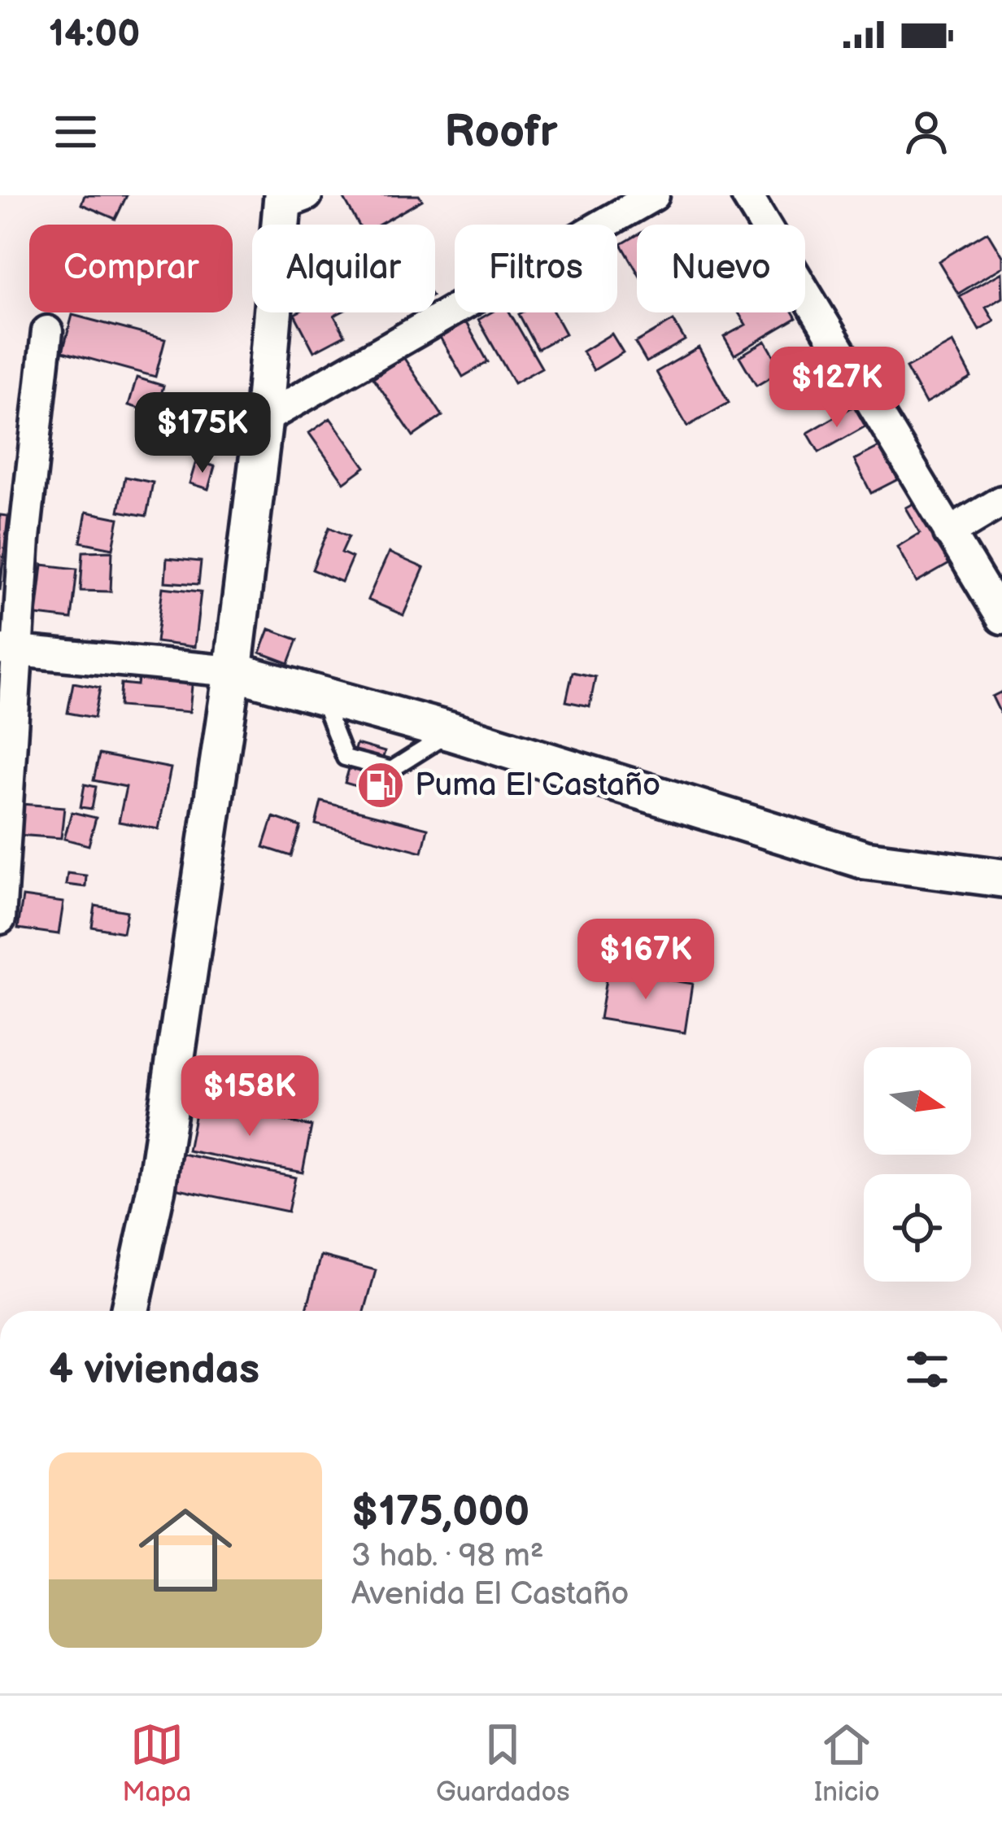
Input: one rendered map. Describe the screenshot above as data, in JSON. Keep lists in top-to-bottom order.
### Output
{
  "places": {
    "fuel station": ["Puma El Castaño"]
  },
  "north": "right",
  "page": {
    "status": "14:00",
    "header": "Roofr",
    "chip": [
      "Comprar",
      "Alquilar",
      "Filtros",
      "Nuevo"
    ],
    "price": [
      "$127K",
      "$175K",
      "$167K",
      "$158K"
    ],
    "heading": "4 viviendas",
    "list": [
      {
        "name": "$175,000",
        "note": "3 hab. · 98 m² · Avenida El Castaño"
      }
    ],
    "tabs": ["Mapa", "Guardados", "Inicio"]
  }
}
